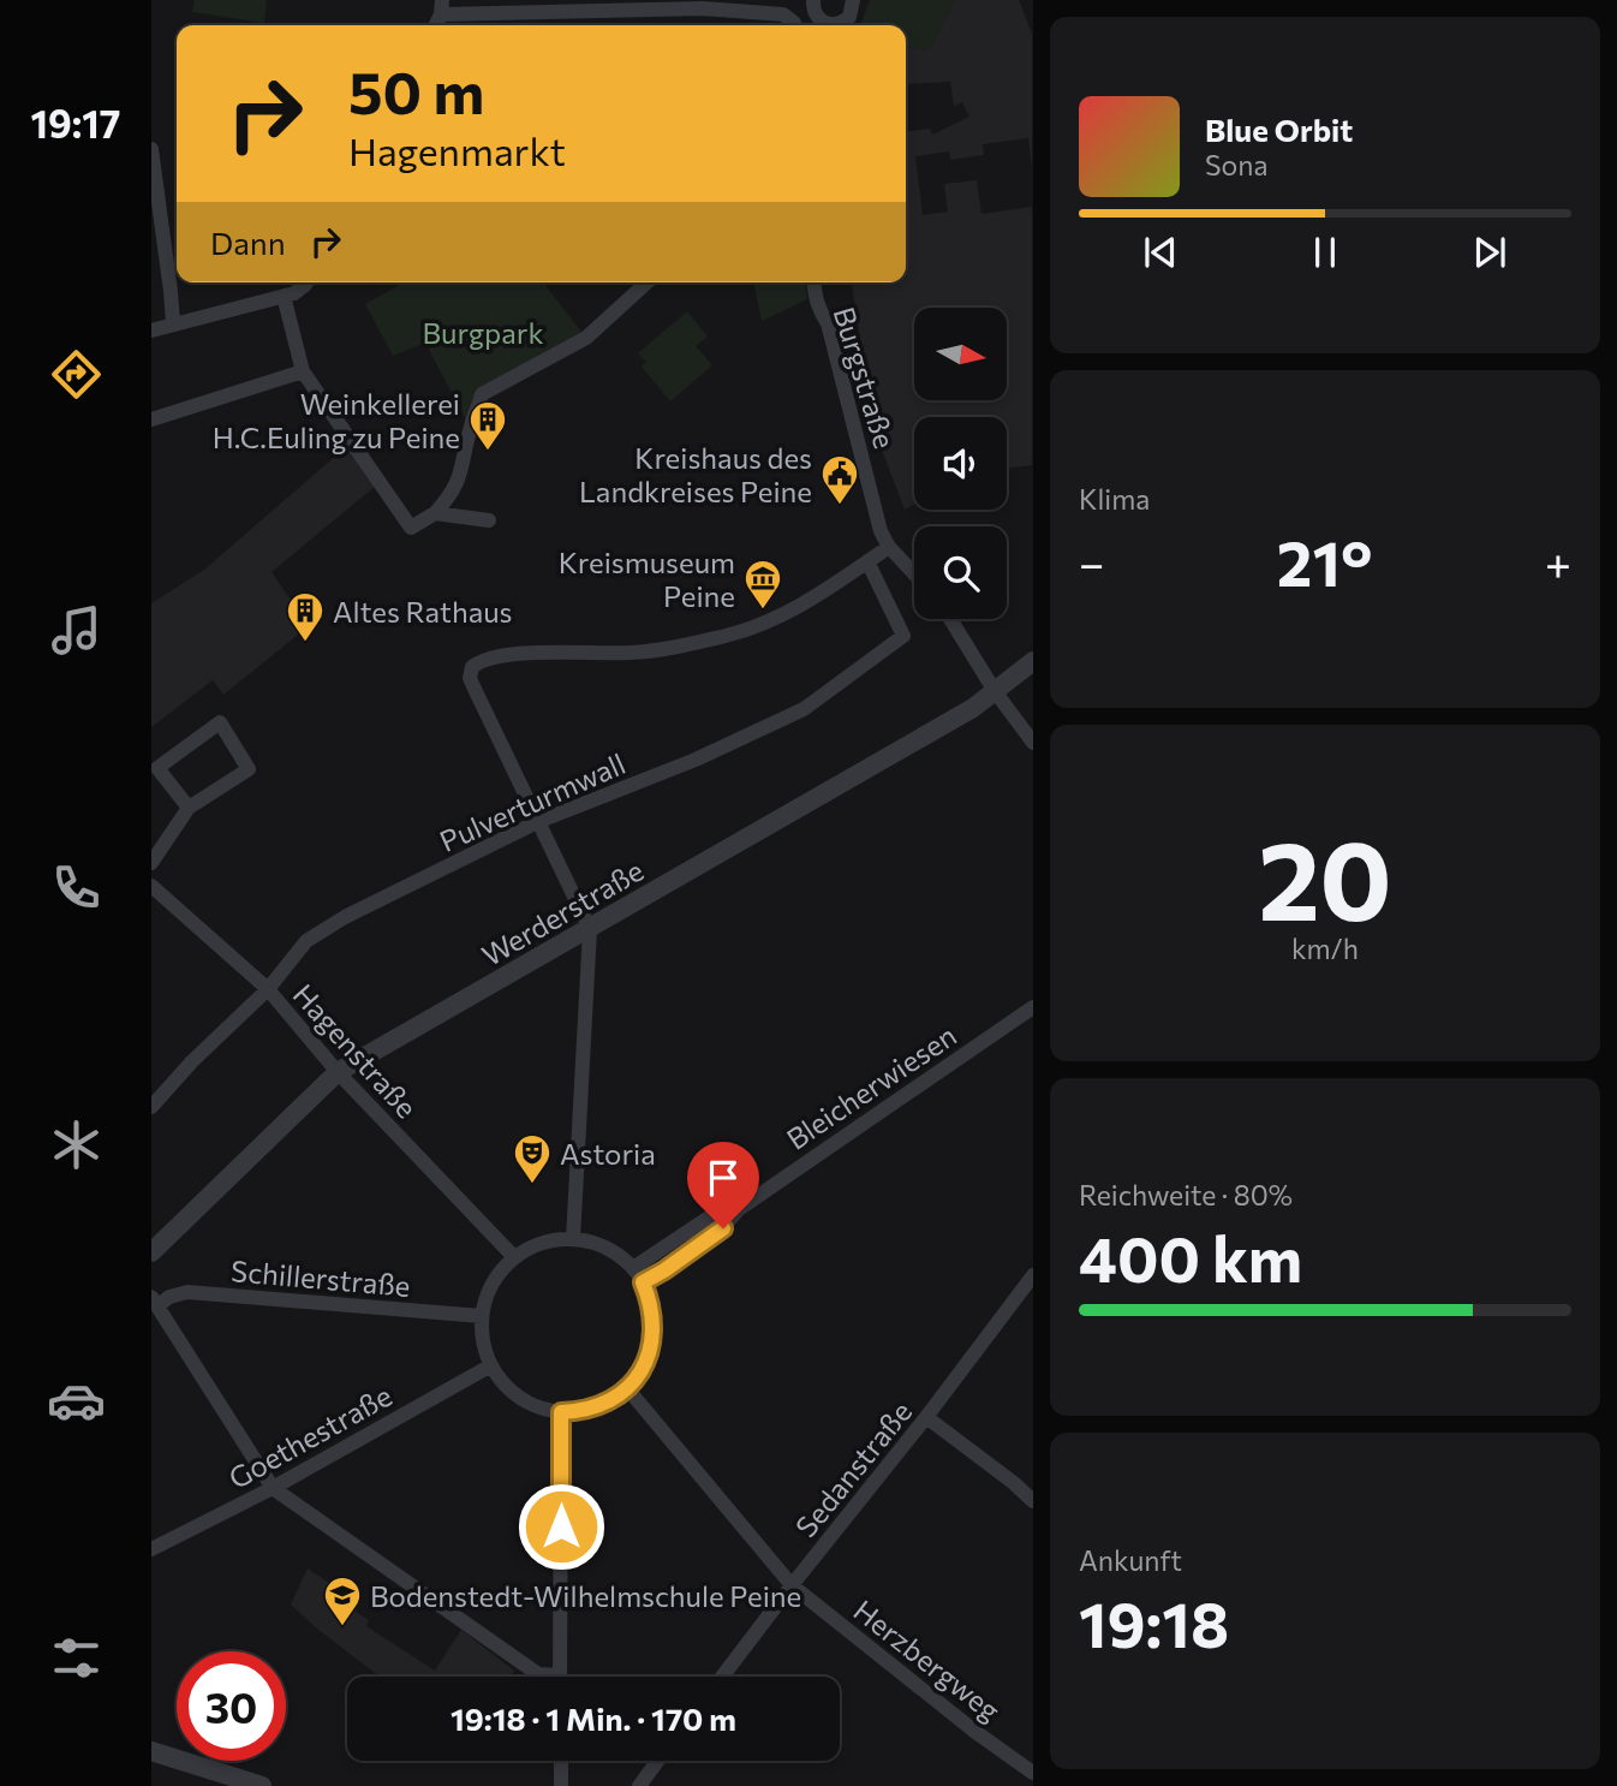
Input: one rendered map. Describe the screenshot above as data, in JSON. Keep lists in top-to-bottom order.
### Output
{
  "streets": {
    "street": [
      "Burgstraße",
      "Pulverturmwall",
      "Werderstraße",
      "Hagenstraße",
      "Bleicherwiesen",
      "Schillerstraße",
      "Goethestraße",
      "Sedanstraße",
      "Herzbergweg"
    ]
  },
  "crossings": [
    ["Pulverturmwall", "Hagenstraße"],
    ["Werderstraße", "Hagenstraße"],
    ["Hagenstraße", "Bleicherwiesen"],
    ["Hagenstraße", "Schillerstraße"],
    ["Hagenstraße", "Goethestraße"],
    ["Bleicherwiesen", "Schillerstraße"],
    ["Bleicherwiesen", "Goethestraße"],
    ["Schillerstraße", "Goethestraße"],
    ["Sedanstraße", "Herzbergweg"]
  ],
  "parks": ["Burgpark"],
  "places": {
    "building": ["Weinkellerei H.C.Euling zu Peine", "Altes Rathaus"],
    "public building": ["Kreishaus des Landkreises Peine"],
    "museum": ["Kreismuseum Peine"],
    "theatre": ["Astoria"],
    "school or university": ["Bodenstedt-Wilhelmschule Peine"]
  },
  "north": "right",
  "page": {
    "tabs": "19:17",
    "turn": ["50 m", "Hagenmarkt"],
    "song": ["Blue Orbit", "Sona"],
    "then": "Dann",
    "tile": [
      "Klima",
      ["20", "km/h"],
      ["Reichweite · 80%", "400 km"],
      ["Ankunft", "19:18"]
    ],
    "heat": ["−", "21°", "+"],
    "limit": "30",
    "trip": "19:18 · 1 Min. · 170 m"
  }
}
